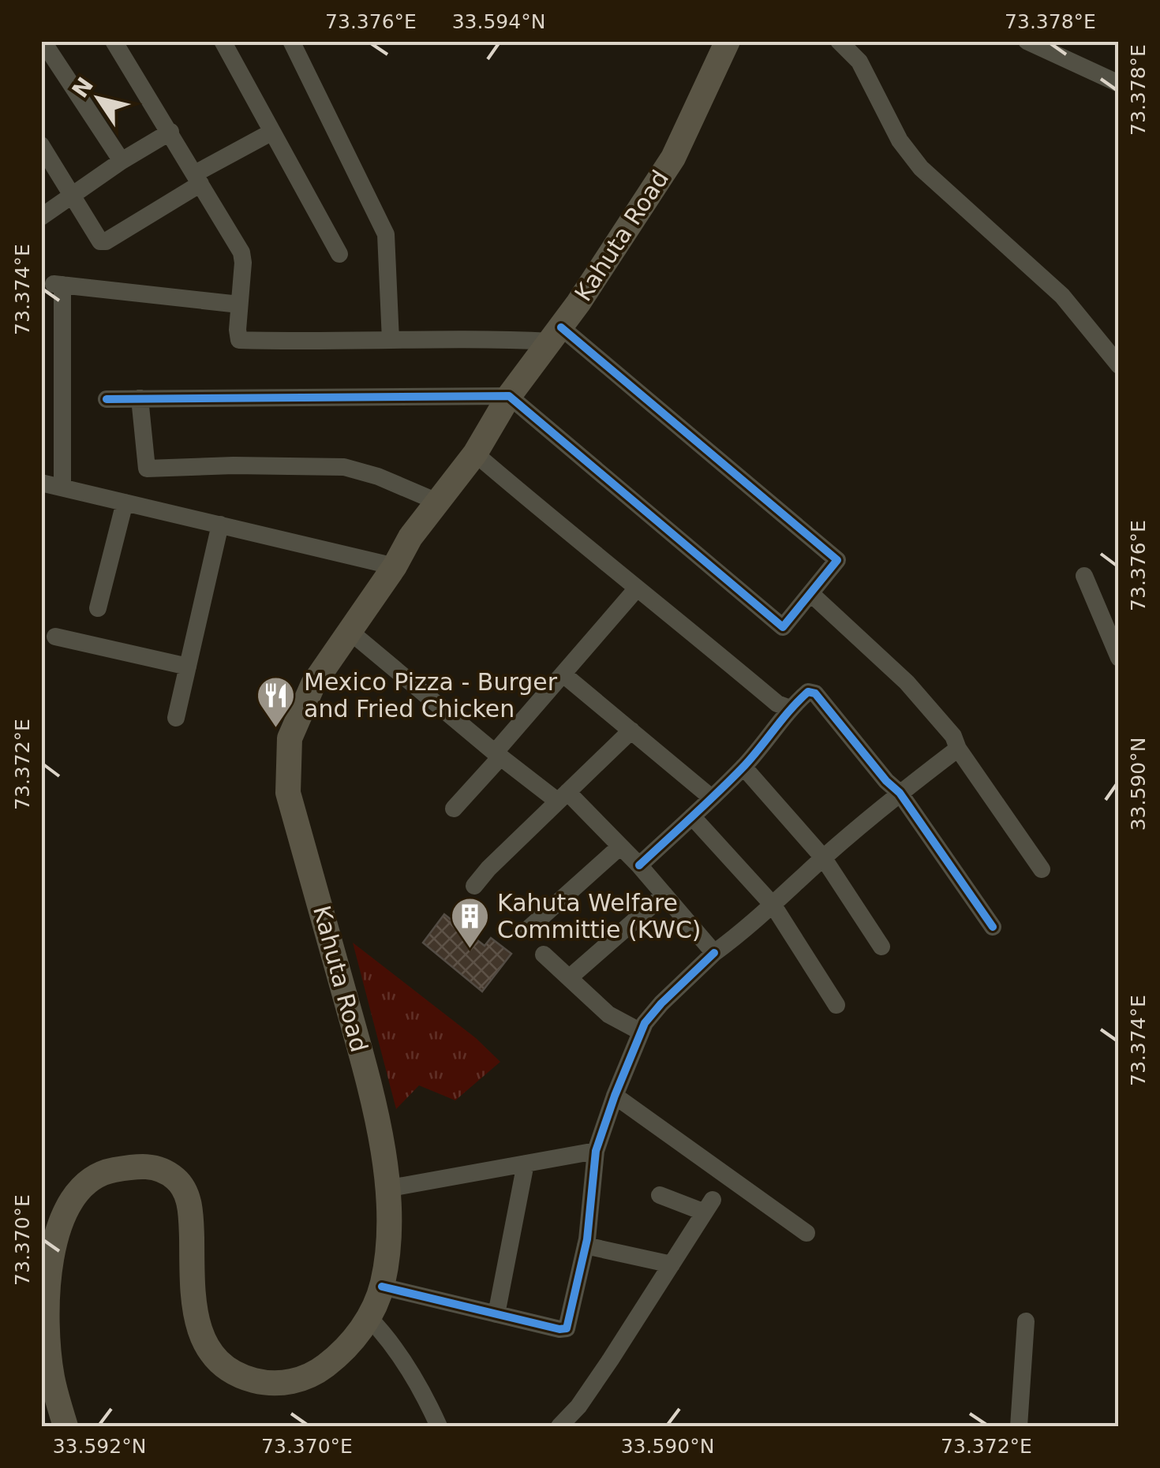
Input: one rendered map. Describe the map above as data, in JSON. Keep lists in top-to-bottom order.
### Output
{
  "streets": {
    "highway": ["Kahuta Road"]
  },
  "places": {
    "restaurant": ["Mexico Pizza - Burger and Fried Chicken"],
    "building": ["Kahuta Welfare Committie (KWC)"]
  },
  "north": "top left",
  "coordinates": [
    "73.376°E",
    "33.594°N",
    "73.378°E",
    "73.374°E",
    "73.372°E",
    "33.590°N",
    "73.370°E",
    "33.592°N"
  ]
}
